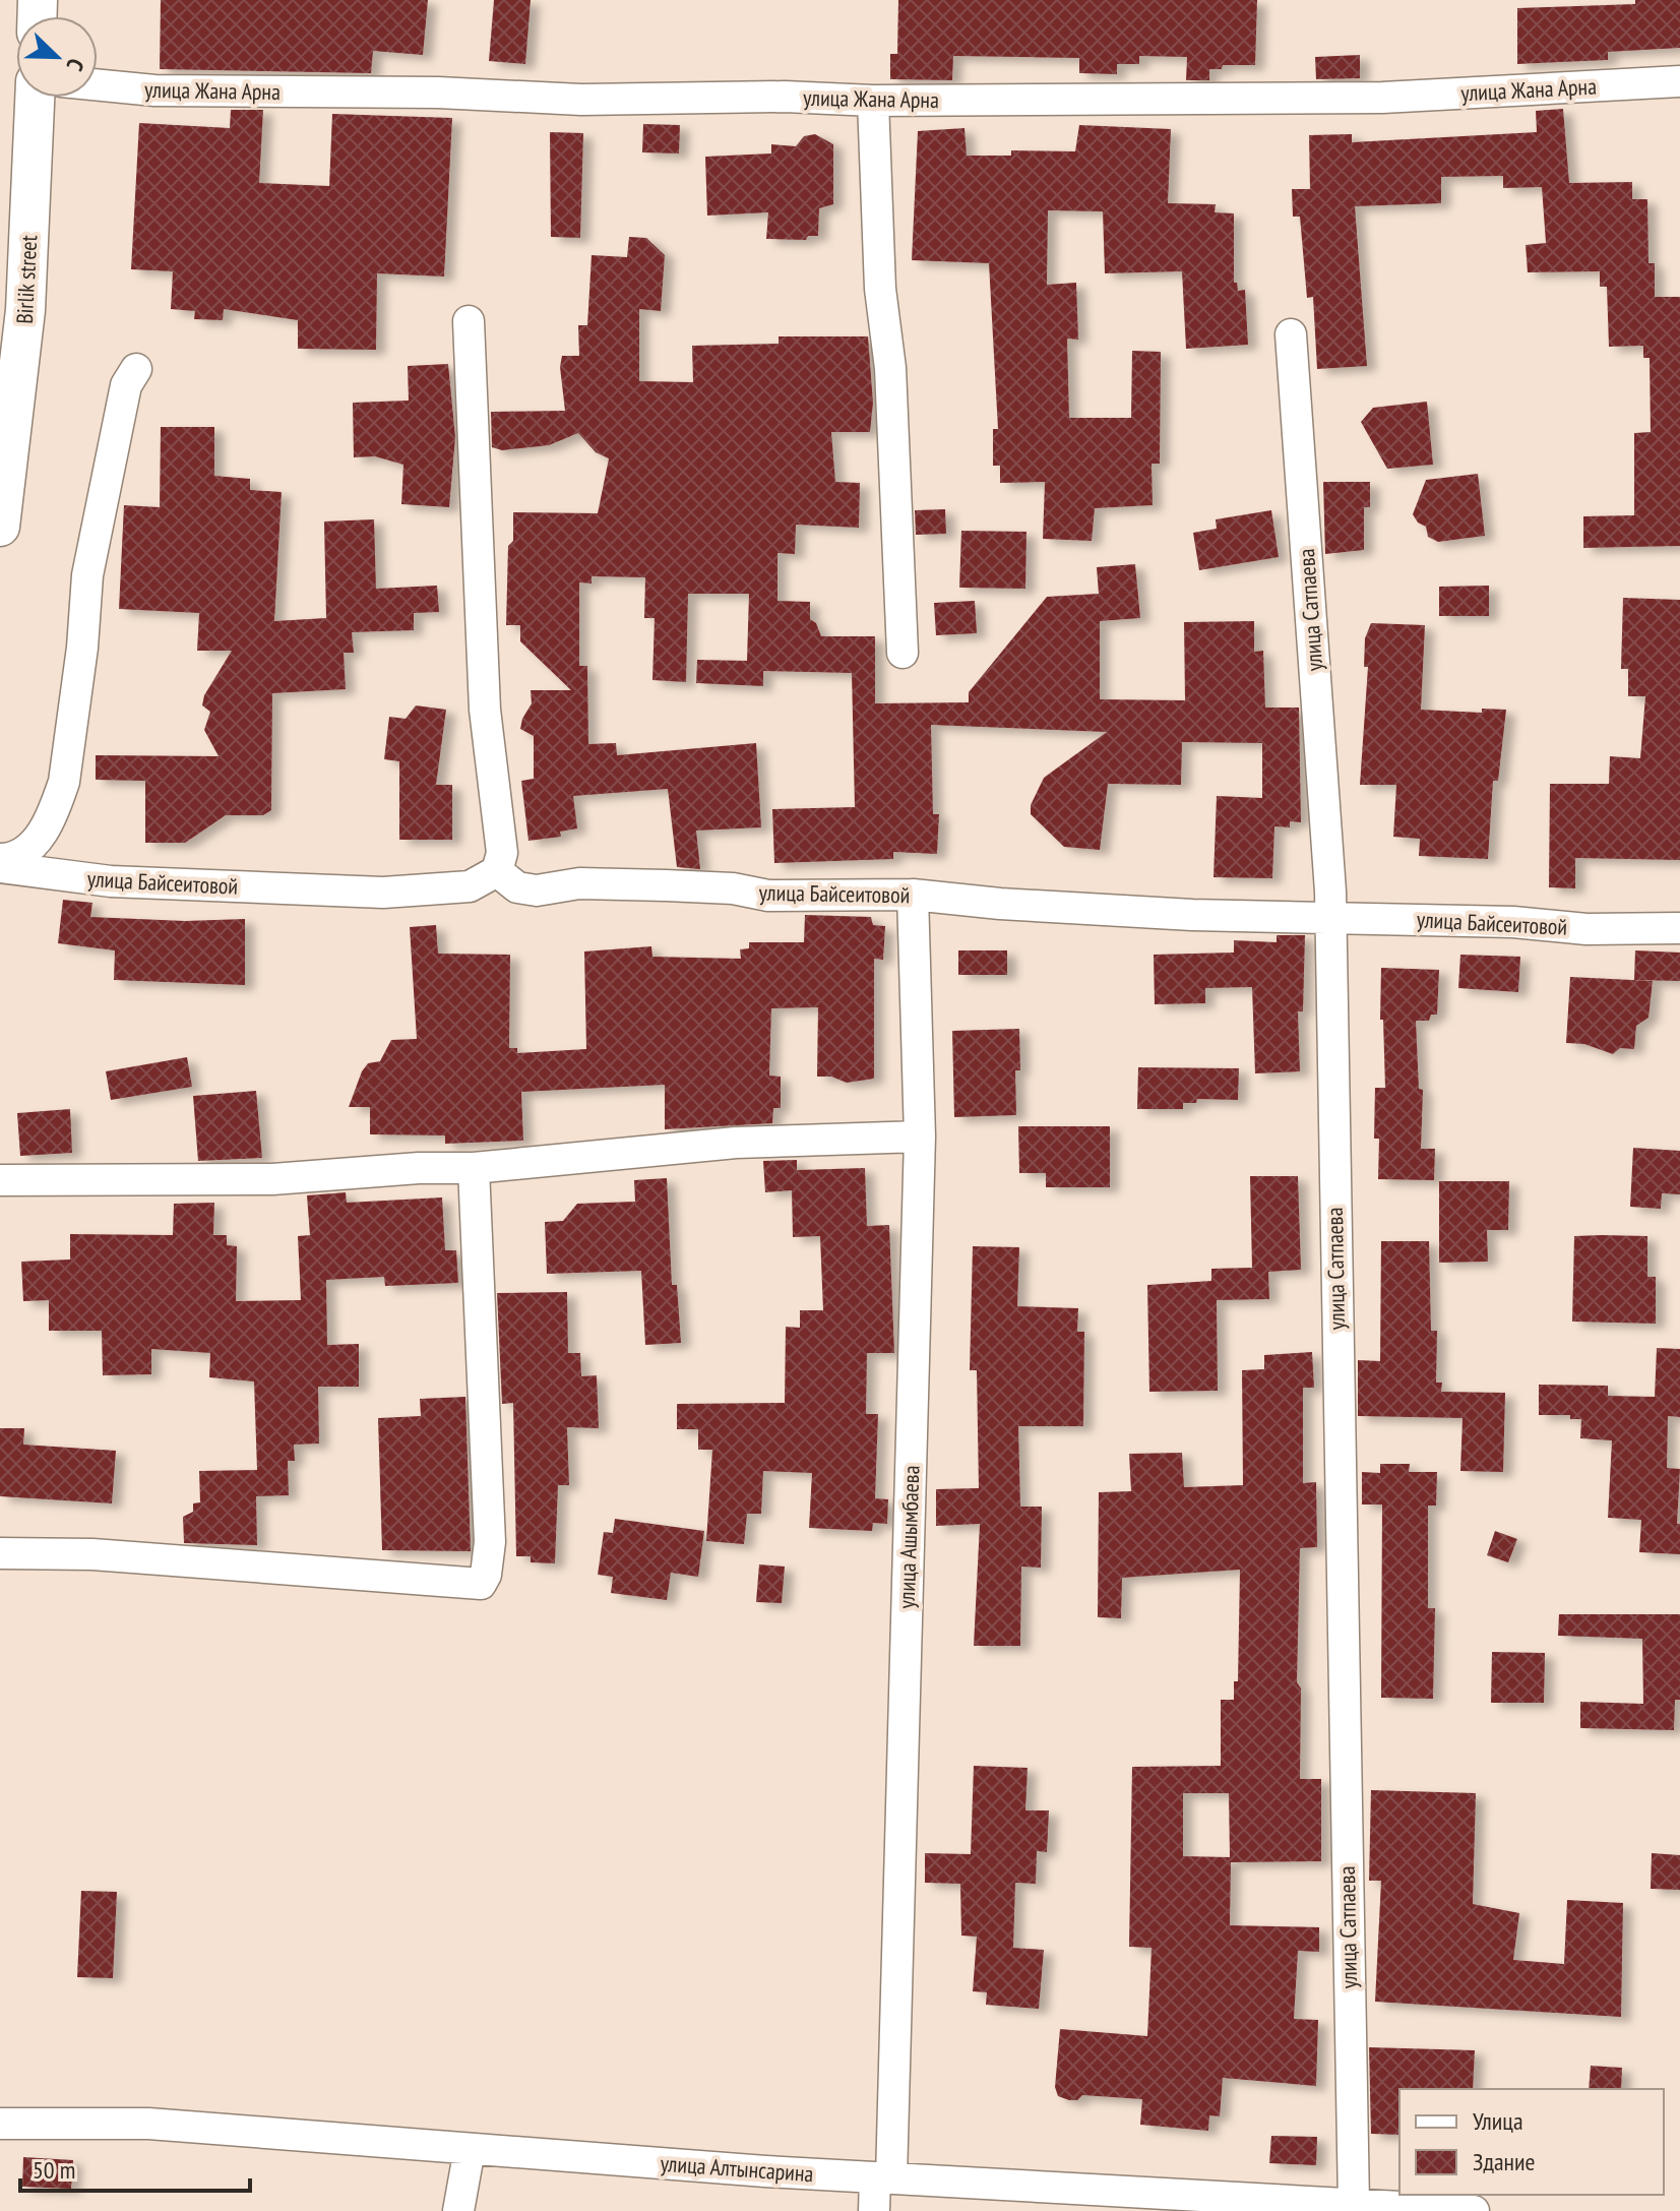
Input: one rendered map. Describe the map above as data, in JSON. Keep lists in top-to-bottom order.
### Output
{
  "streets": {
    "main road": ["Birlik street"],
    "street": [
      "улица Жана Арна",
      "улица Сатпаева",
      "улица Байсеитовой",
      "улица Ашымбаева",
      "улица Алтынсарина"
    ]
  },
  "crossings": [
    ["улица Сатпаева", "улица Байсеитовой"],
    ["улица Сатпаева", "улица Алтынсарина"],
    ["улица Байсеитовой", "улица Ашымбаева"],
    ["улица Ашымбаева", "улица Алтынсарина"]
  ],
  "legend": ["Улица", "Здание"],
  "scale_bar": "50 m",
  "north": "bottom right"
}
